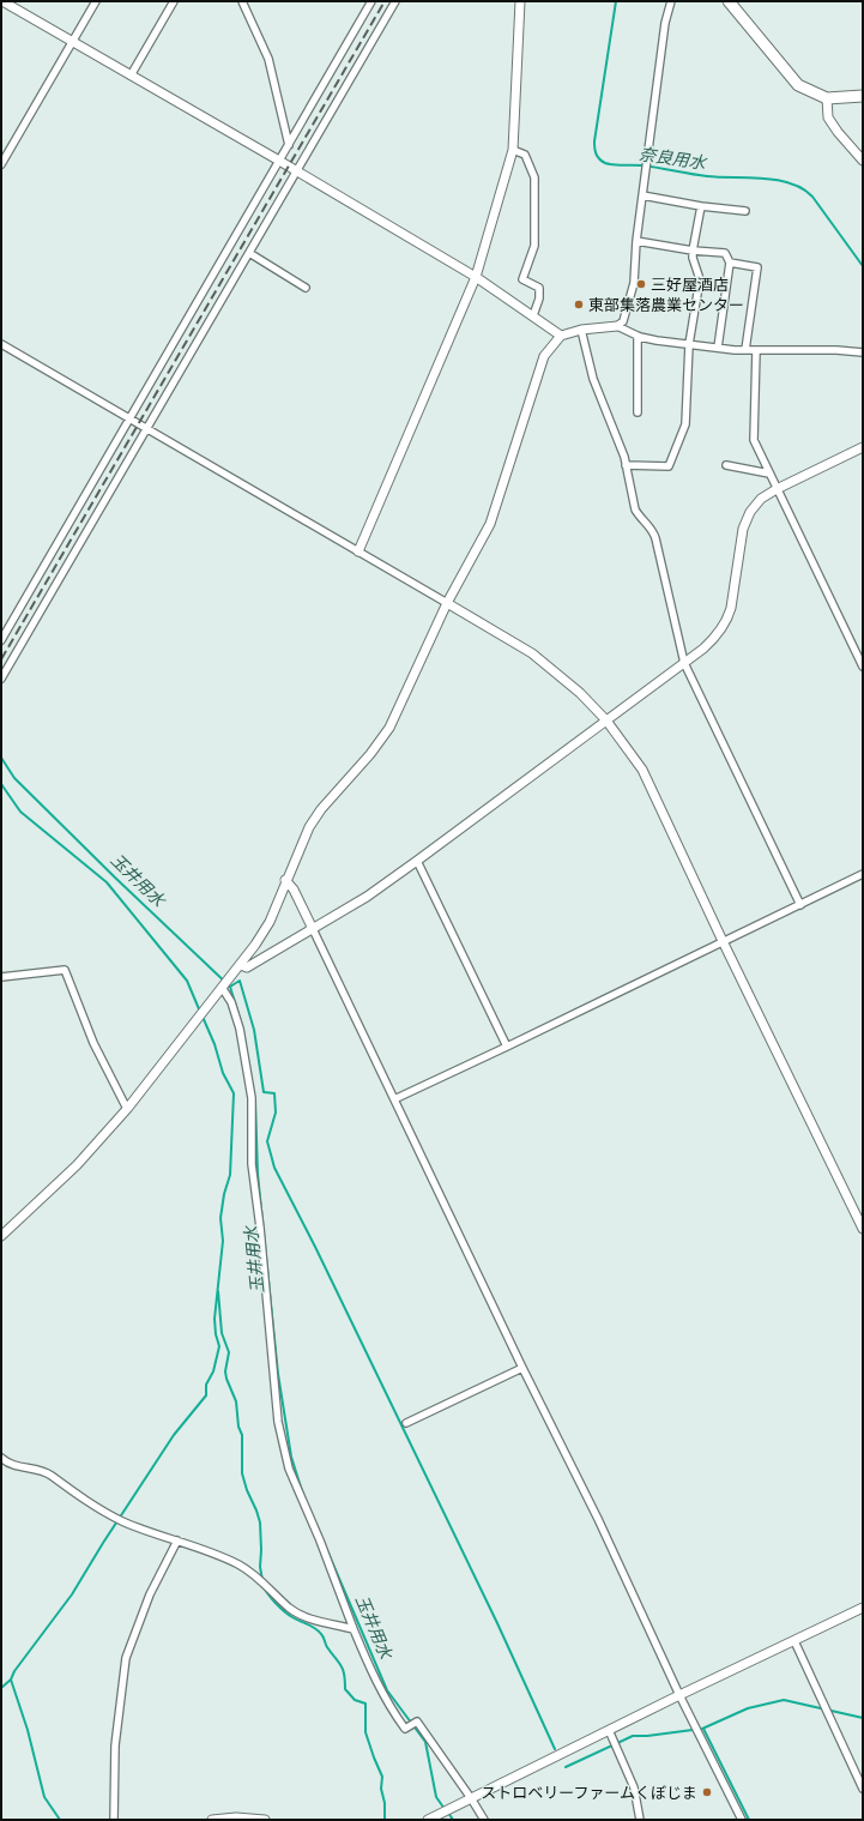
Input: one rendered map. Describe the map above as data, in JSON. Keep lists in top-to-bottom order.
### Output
{
  "water": ["奈良用水", "玉井用水"],
  "places": ["三好屋酒店", "東部集落農業センター", "ストロベリーファームくぼじま"]
}
